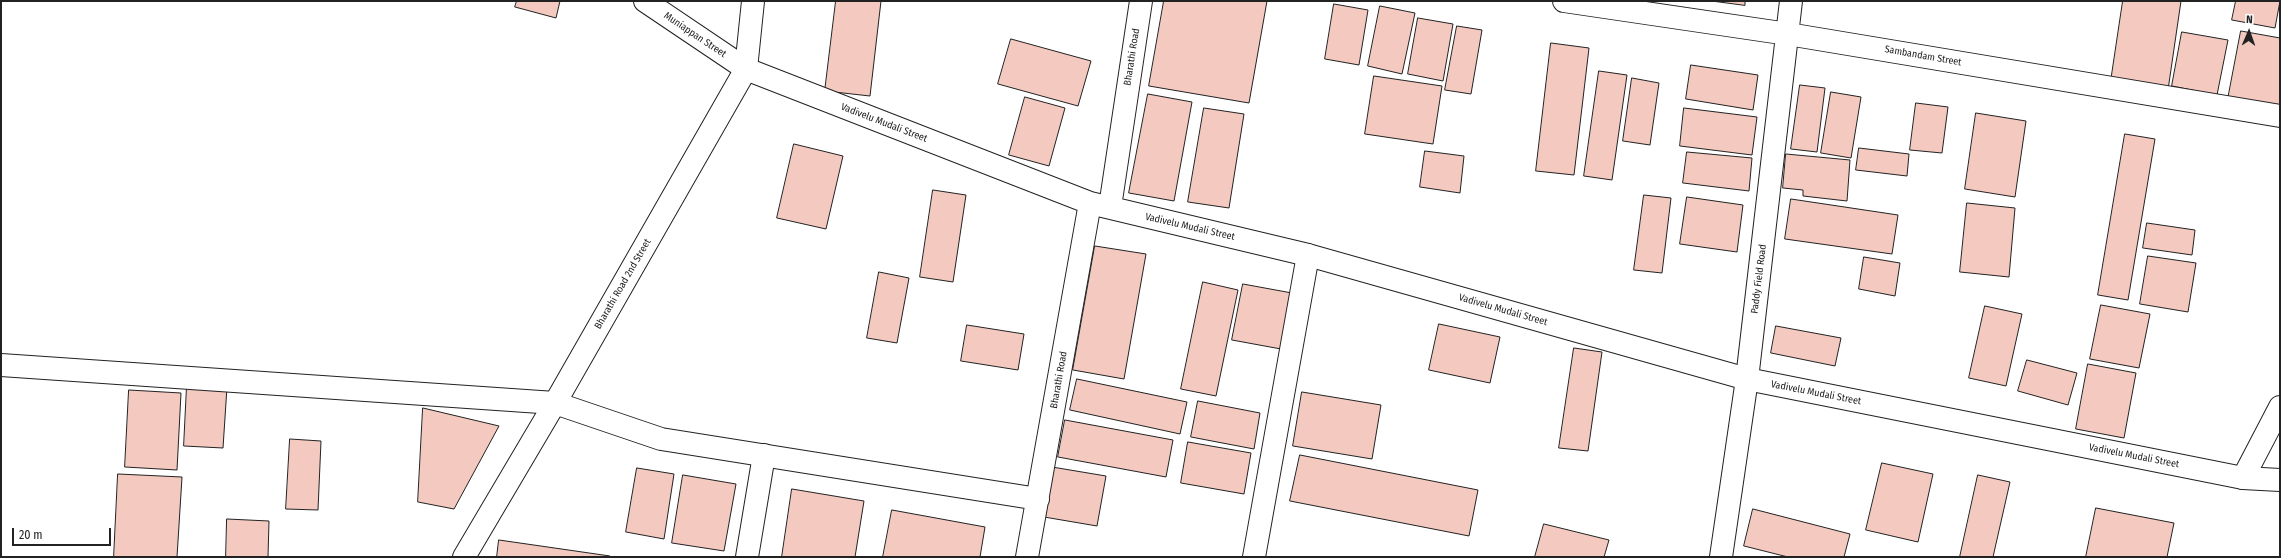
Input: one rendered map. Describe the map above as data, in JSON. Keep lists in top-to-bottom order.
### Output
{
  "streets": {
    "street": [
      "Muniappan Street",
      "Sambandam Street",
      "Bharathi Road",
      "Vadivelu Mudali Street",
      "Paddy Field Road",
      "Bharathi Road 2nd Street"
    ]
  },
  "crossings": [
    ["Muniappan Street", "Vadivelu Mudali Street"],
    ["Muniappan Street", "Bharathi Road 2nd Street"],
    ["Sambandam Street", "Paddy Field Road"],
    ["Bharathi Road", "Vadivelu Mudali Street"],
    ["Vadivelu Mudali Street", "Paddy Field Road"],
    ["Vadivelu Mudali Street", "Bharathi Road 2nd Street"]
  ],
  "scale_bar": "20 m",
  "north": "top"
}
